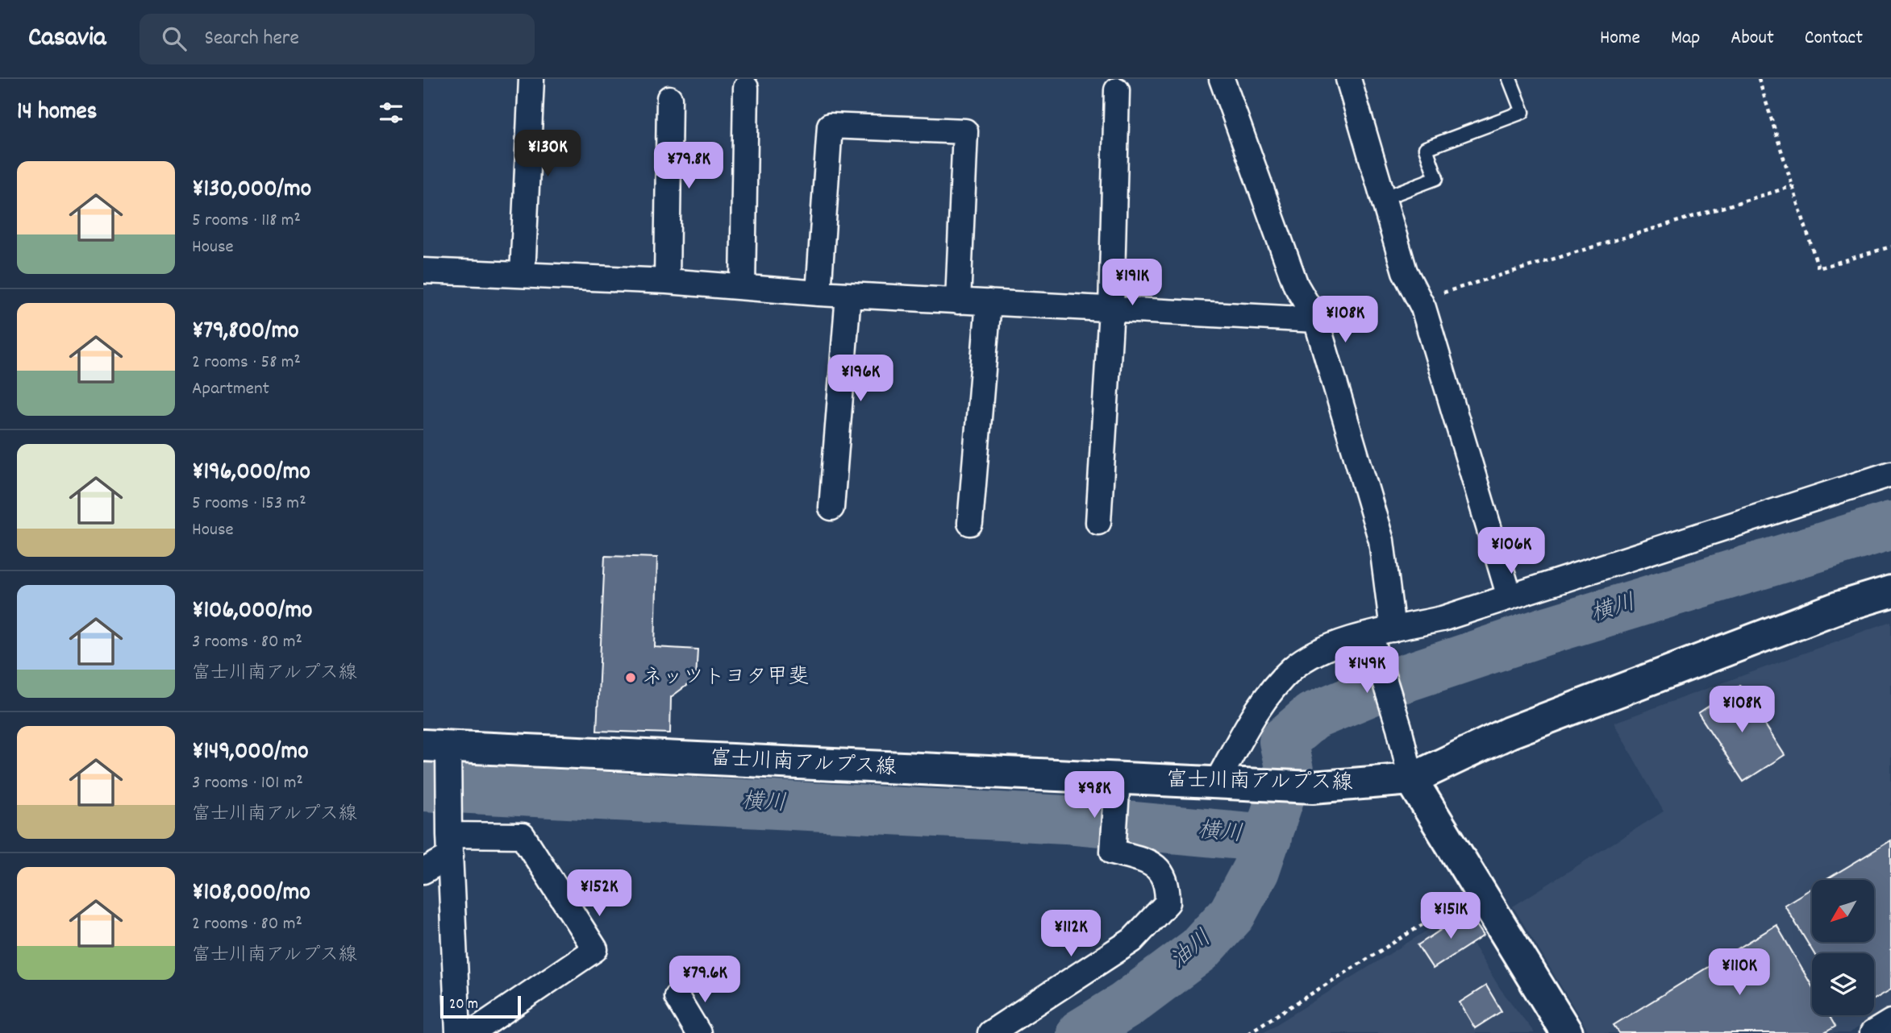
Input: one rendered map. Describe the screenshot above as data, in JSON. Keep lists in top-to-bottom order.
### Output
{
  "streets": {
    "main road": ["富士川南アルプス線"]
  },
  "water": ["横川", "油川"],
  "places": ["ネッツトヨタ甲斐"],
  "scale_bar": "20 m",
  "north": "bottom left",
  "page": {
    "header": "Casavia",
    "search": "Search here",
    "nav": [
      "Home",
      "Map",
      "About",
      "Contact"
    ],
    "heading": "14 homes",
    "price": [
      "¥130K",
      "¥79.8K",
      "¥191K",
      "¥108K",
      "¥196K",
      "¥106K",
      "¥149K",
      "¥108K",
      "¥98K",
      "¥152K",
      "¥151K",
      "¥112K",
      "¥110K",
      "¥79.6K"
    ],
    "list": [
      {
        "name": "¥130,000/mo",
        "note": "5 rooms · 118 m² · House"
      },
      {
        "name": "¥79,800/mo",
        "note": "2 rooms · 58 m² · Apartment"
      },
      {
        "name": "¥196,000/mo",
        "note": "5 rooms · 153 m² · House"
      },
      {
        "name": "¥106,000/mo",
        "note": "3 rooms · 80 m² · 富士川南アルプス線"
      },
      {
        "name": "¥149,000/mo",
        "note": "3 rooms · 101 m² · 富士川南アルプス線"
      },
      {
        "name": "¥108,000/mo",
        "note": "2 rooms · 80 m² · 富士川南アルプス線"
      }
    ],
    "scale": "20 m"
  }
}
